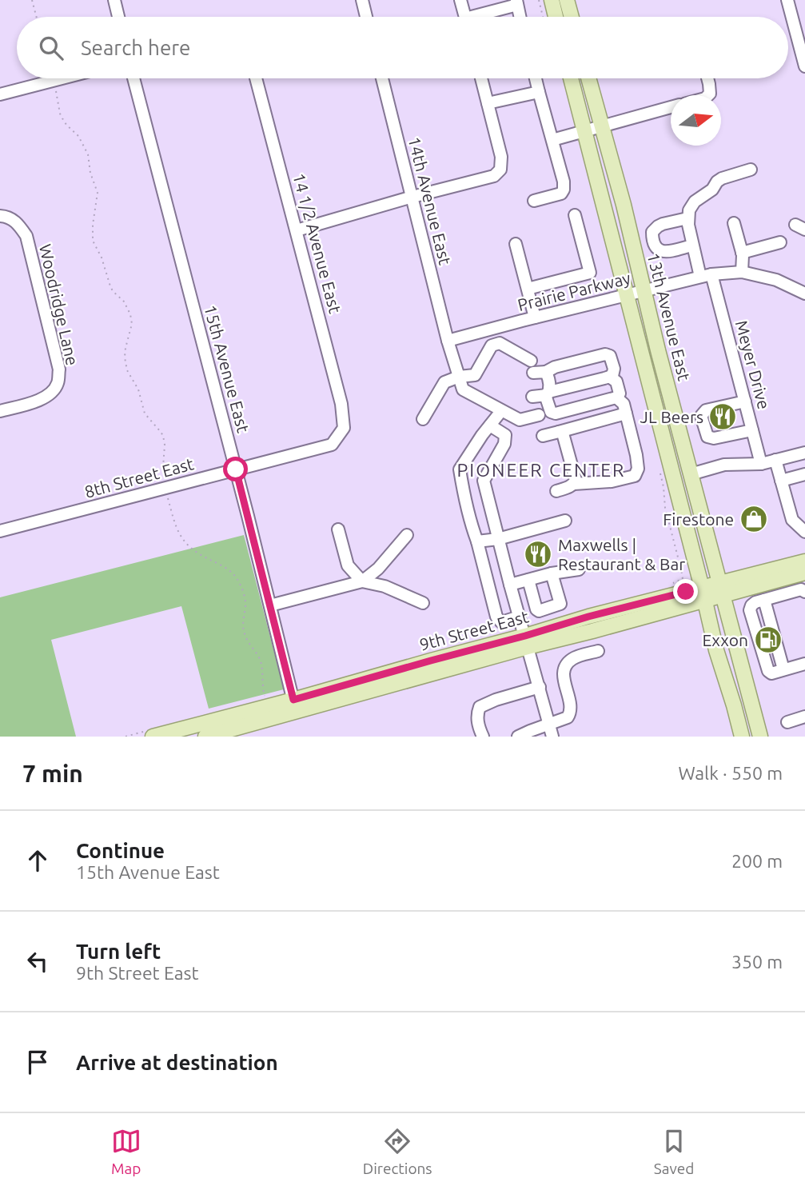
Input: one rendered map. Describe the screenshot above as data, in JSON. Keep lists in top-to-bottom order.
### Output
{
  "streets": {
    "main road": ["13th Avenue East", "9th Street East"],
    "street": [
      "14th Avenue East",
      "14 1/2 Avenue East",
      "Prairie Parkway",
      "Woodridge Lane",
      "Meyer Drive",
      "15th Avenue East",
      "8th Street East"
    ]
  },
  "crossings": [
    ["14th Avenue East", "Prairie Parkway"],
    ["14 1/2 Avenue East", "8th Street East"],
    ["Prairie Parkway", "13th Avenue East"],
    ["Prairie Parkway", "Meyer Drive"],
    ["13th Avenue East", "9th Street East"],
    ["15th Avenue East", "8th Street East"],
    ["15th Avenue East", "9th Street East"]
  ],
  "districts": ["PIONEER CENTER"],
  "places": {
    "restaurant": ["JL Beers", "Maxwells | Restaurant & Bar"],
    "shop": ["Firestone"],
    "fuel station": ["Exxon"]
  },
  "north": "right",
  "page": {
    "search": "Search here",
    "heading": ["7 min", "Walk · 550 m"],
    "list": [
      ["Continue", "15th Avenue East", "200 m"],
      ["Turn left", "9th Street East", "350 m"],
      "Arrive at destination"
    ],
    "nav": ["Map", "Directions", "Saved"]
  }
}
